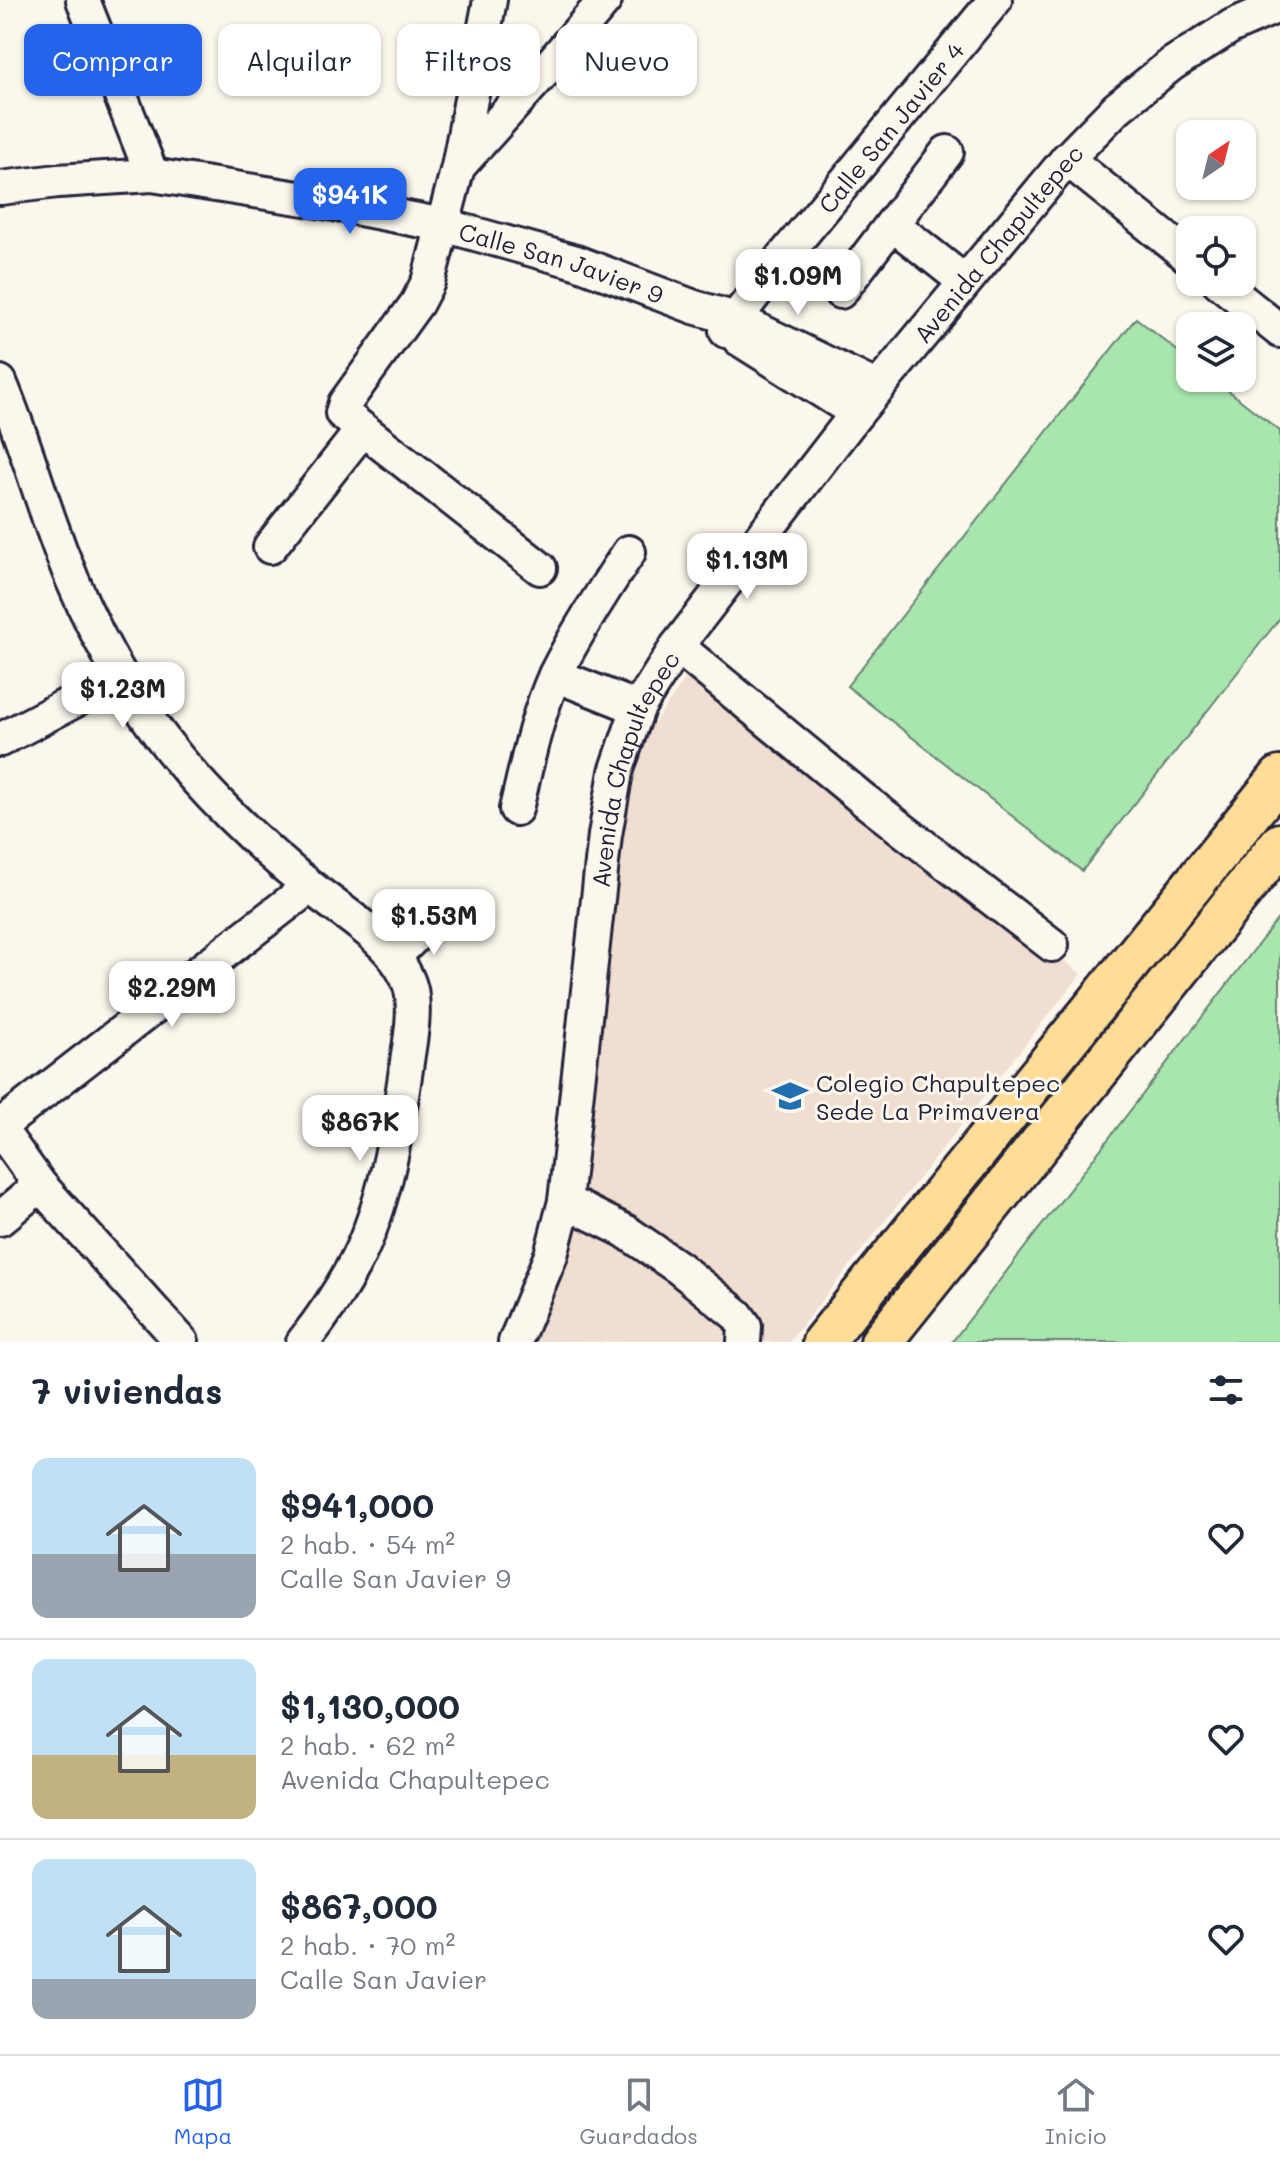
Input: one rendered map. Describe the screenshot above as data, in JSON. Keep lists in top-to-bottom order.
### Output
{
  "streets": {
    "street": ["Calle San Javier 4", "Avenida Chapultepec", "Calle San Javier 9"]
  },
  "crossings": [
    ["Calle San Javier 4", "Calle San Javier 9"],
    ["Avenida Chapultepec", "Calle San Javier 9"]
  ],
  "places": {
    "school or university": ["Colegio Chapultepec Sede La Primavera"]
  },
  "north": "top right",
  "page": {
    "chip": [
      "Comprar",
      "Alquilar",
      "Filtros",
      "Nuevo"
    ],
    "price": [
      "$941K",
      "$1.09M",
      "$1.13M",
      "$1.23M",
      "$1.53M",
      "$2.29M",
      "$867K"
    ],
    "heading": "7 viviendas",
    "list": [
      {
        "name": "$941,000",
        "note": "2 hab. · 54 m² · Calle San Javier 9"
      },
      {
        "name": "$1,130,000",
        "note": "2 hab. · 62 m² · Avenida Chapultepec"
      },
      {
        "name": "$867,000",
        "note": "2 hab. · 70 m² · Calle San Javier"
      }
    ],
    "tabs": ["Mapa", "Guardados", "Inicio"]
  }
}
